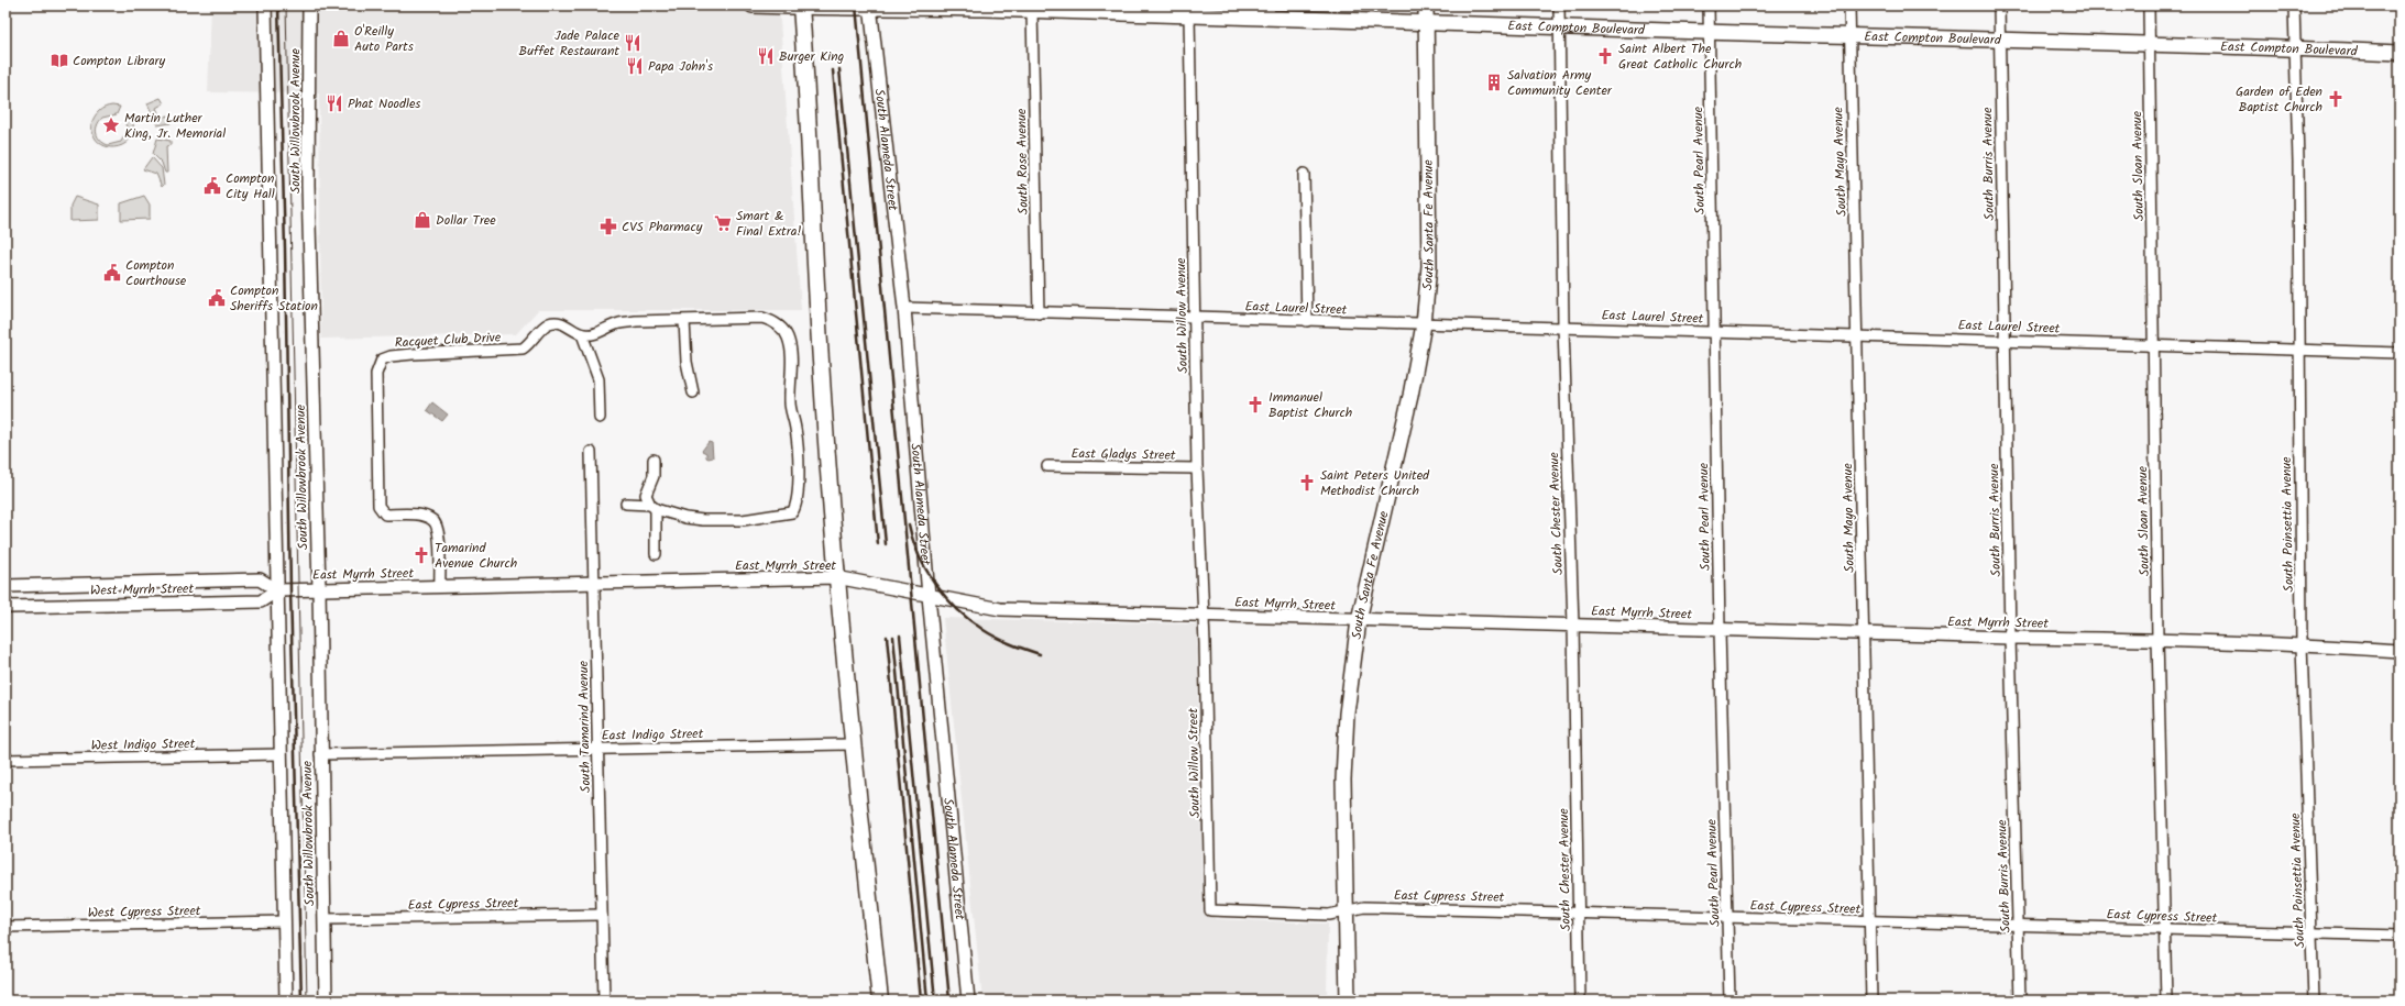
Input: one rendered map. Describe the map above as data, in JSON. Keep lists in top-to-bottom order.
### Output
{
  "streets": {
    "main road": ["East Compton Boulevard", "South Santa Fe Avenue"],
    "street": [
      "South Willowbrook Avenue",
      "South Alameda Street",
      "South Pearl Avenue",
      "South Rose Avenue",
      "South Mayo Avenue",
      "South Burris Avenue",
      "South Sloan Avenue",
      "East Laurel Street",
      "South Willow Avenue",
      "Racquet Club Drive",
      "East Gladys Street",
      "South Chester Avenue",
      "South Poinsettia Avenue",
      "East Myrrh Street",
      "West Myrrh Street",
      "South Tamarind Avenue",
      "East Indigo Street",
      "West Indigo Street",
      "South Willow Street",
      "East Cypress Street",
      "West Cypress Street"
    ]
  },
  "crossings": [
    ["East Compton Boulevard", "South Alameda Street"],
    ["East Compton Boulevard", "South Pearl Avenue"],
    ["East Compton Boulevard", "South Rose Avenue"],
    ["East Compton Boulevard", "South Mayo Avenue"],
    ["East Compton Boulevard", "South Burris Avenue"],
    ["East Compton Boulevard", "South Sloan Avenue"],
    ["East Compton Boulevard", "South Santa Fe Avenue"],
    ["East Compton Boulevard", "South Willow Avenue"],
    ["East Compton Boulevard", "South Chester Avenue"],
    ["East Compton Boulevard", "South Poinsettia Avenue"],
    ["South Willowbrook Avenue", "East Myrrh Street"],
    ["South Willowbrook Avenue", "West Myrrh Street"],
    ["South Willowbrook Avenue", "East Indigo Street"],
    ["South Willowbrook Avenue", "West Indigo Street"],
    ["South Willowbrook Avenue", "East Cypress Street"],
    ["South Willowbrook Avenue", "West Cypress Street"],
    ["South Alameda Street", "East Laurel Street"],
    ["South Alameda Street", "East Myrrh Street"],
    ["South Pearl Avenue", "East Laurel Street"],
    ["South Pearl Avenue", "East Myrrh Street"],
    ["South Pearl Avenue", "East Cypress Street"],
    ["South Rose Avenue", "East Laurel Street"],
    ["South Mayo Avenue", "East Laurel Street"],
    ["South Mayo Avenue", "East Myrrh Street"],
    ["South Mayo Avenue", "East Cypress Street"],
    ["South Burris Avenue", "East Laurel Street"],
    ["South Burris Avenue", "East Myrrh Street"],
    ["South Burris Avenue", "East Cypress Street"],
    ["South Sloan Avenue", "East Laurel Street"],
    ["South Sloan Avenue", "East Myrrh Street"],
    ["South Sloan Avenue", "East Cypress Street"],
    ["South Santa Fe Avenue", "East Laurel Street"],
    ["South Santa Fe Avenue", "East Myrrh Street"],
    ["South Santa Fe Avenue", "East Cypress Street"],
    ["East Laurel Street", "South Willow Avenue"],
    ["East Laurel Street", "South Chester Avenue"],
    ["East Laurel Street", "South Poinsettia Avenue"],
    ["South Willow Avenue", "East Gladys Street"],
    ["South Willow Avenue", "East Myrrh Street"],
    ["South Willow Avenue", "South Willow Street"],
    ["Racquet Club Drive", "East Myrrh Street"],
    ["South Chester Avenue", "East Myrrh Street"],
    ["South Chester Avenue", "East Cypress Street"],
    ["South Poinsettia Avenue", "East Myrrh Street"],
    ["South Poinsettia Avenue", "East Cypress Street"],
    ["East Myrrh Street", "West Myrrh Street"],
    ["East Myrrh Street", "South Tamarind Avenue"],
    ["East Myrrh Street", "South Willow Street"],
    ["South Tamarind Avenue", "East Indigo Street"],
    ["South Tamarind Avenue", "East Cypress Street"],
    ["South Willow Street", "East Cypress Street"]
  ],
  "places": {
    "shop": ["O'Reilly Auto Parts", "Dollar Tree"],
    "restaurant": [
      "Jade Palace Buffet Restaurant",
      "Burger King",
      "Papa John's",
      "Phat Noodles"
    ],
    "church": [
      "Saint Albert The Great Catholic Church",
      "Garden of Eden Baptist Church",
      "Immanuel Baptist Church",
      "Saint Peters United Methodist Church",
      "Tamarind Avenue Church"
    ],
    "library": ["Compton Library"],
    "building": ["Salvation Army Community Center"],
    "place": ["Martin Luther King, Jr. Memorial"],
    "public building": ["Compton City Hall", "Compton Courthouse", "Compton Sheriffs Station"],
    "supermarket": ["Smart & Final Extra!"],
    "pharmacy": ["CVS Pharmacy"]
  }
}
